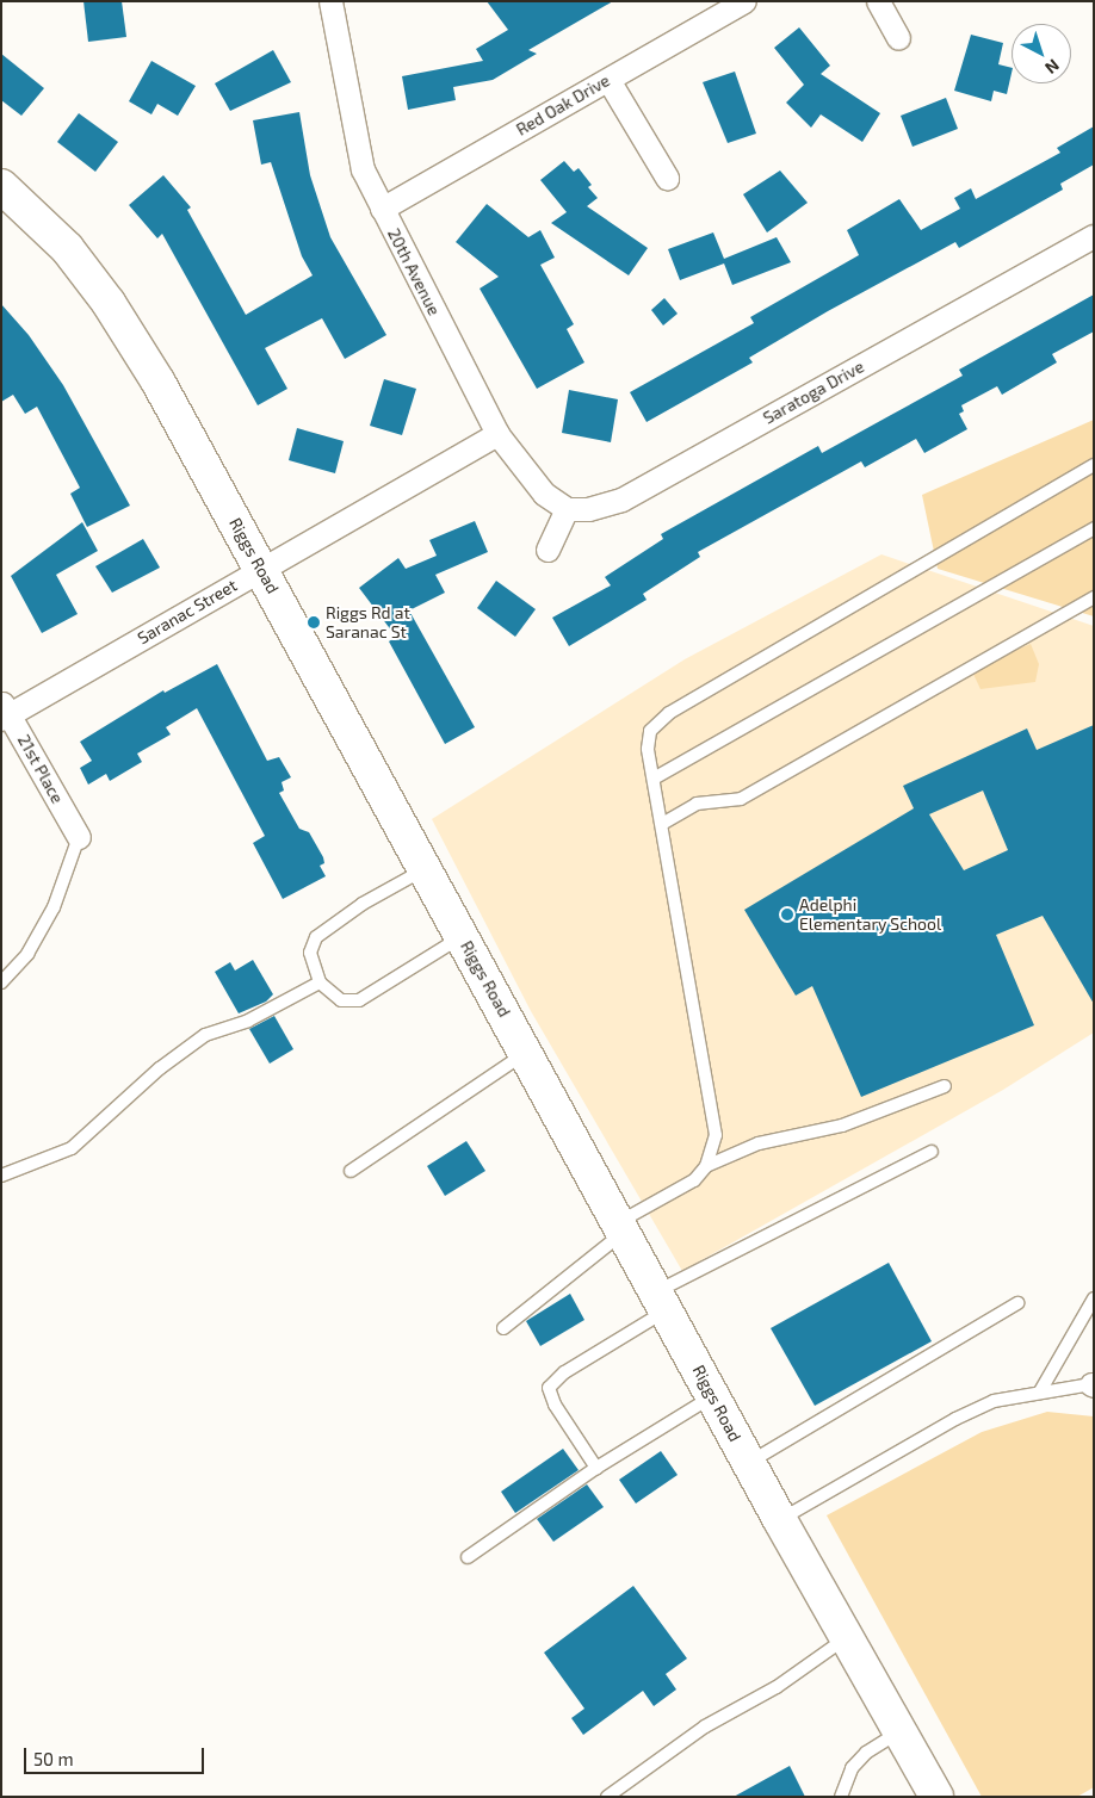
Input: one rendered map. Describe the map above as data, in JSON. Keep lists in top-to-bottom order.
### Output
{
  "streets": {
    "main road": ["Riggs Road"],
    "street": [
      "Red Oak Drive",
      "20th Avenue",
      "Saratoga Drive",
      "Saranac Street",
      "21st Place"
    ]
  },
  "crossings": [
    ["Red Oak Drive", "20th Avenue"],
    ["20th Avenue", "Saratoga Drive"],
    ["20th Avenue", "Saranac Street"],
    ["Riggs Road", "Saranac Street"],
    ["Saranac Street", "21st Place"]
  ],
  "places": ["Riggs Rd at Saranac St", "Adelphi Elementary School"],
  "scale_bar": "50 m",
  "north": "bottom right"
}
